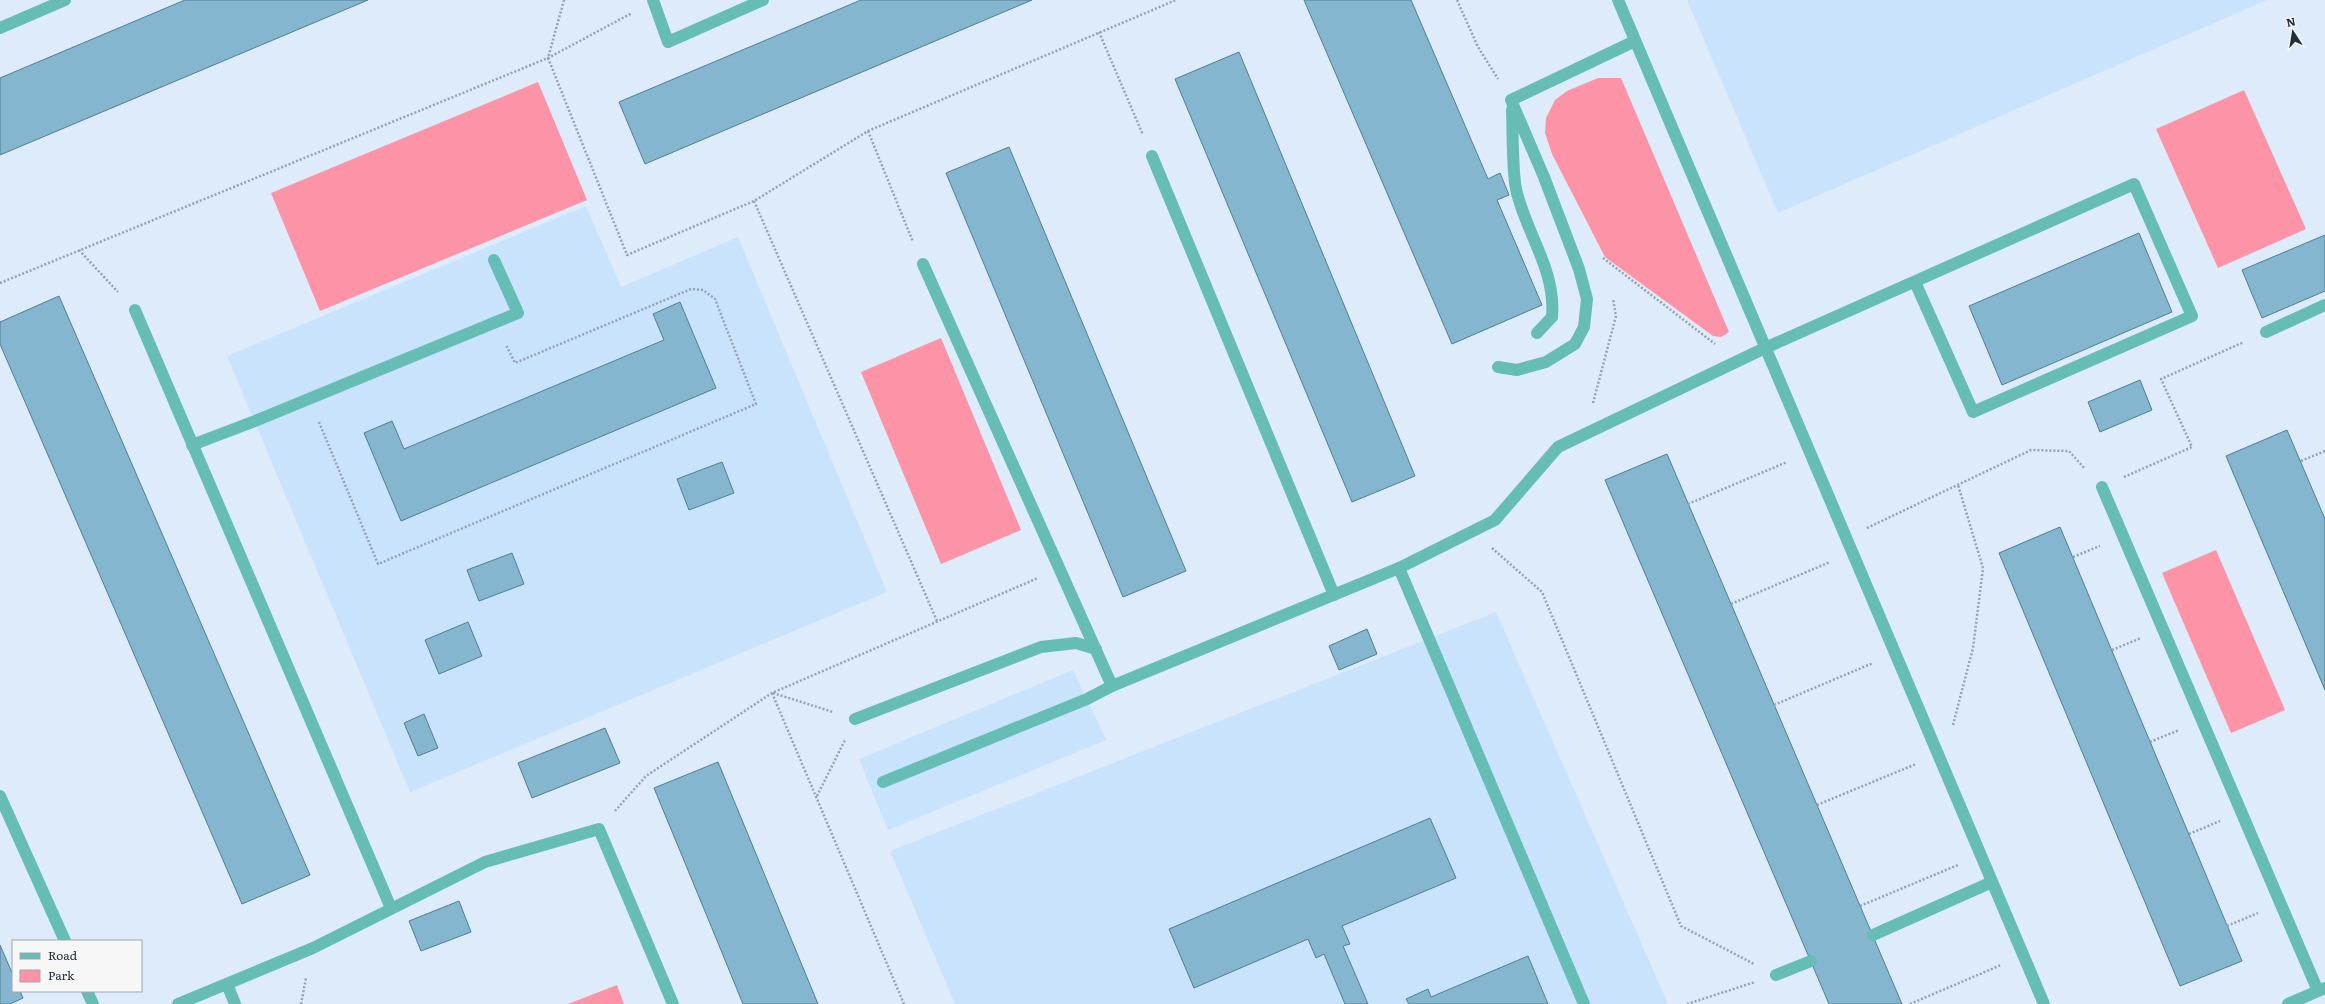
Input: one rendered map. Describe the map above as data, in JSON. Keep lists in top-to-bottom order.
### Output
{
  "legend": ["Road", "Park"],
  "north": "top"
}
